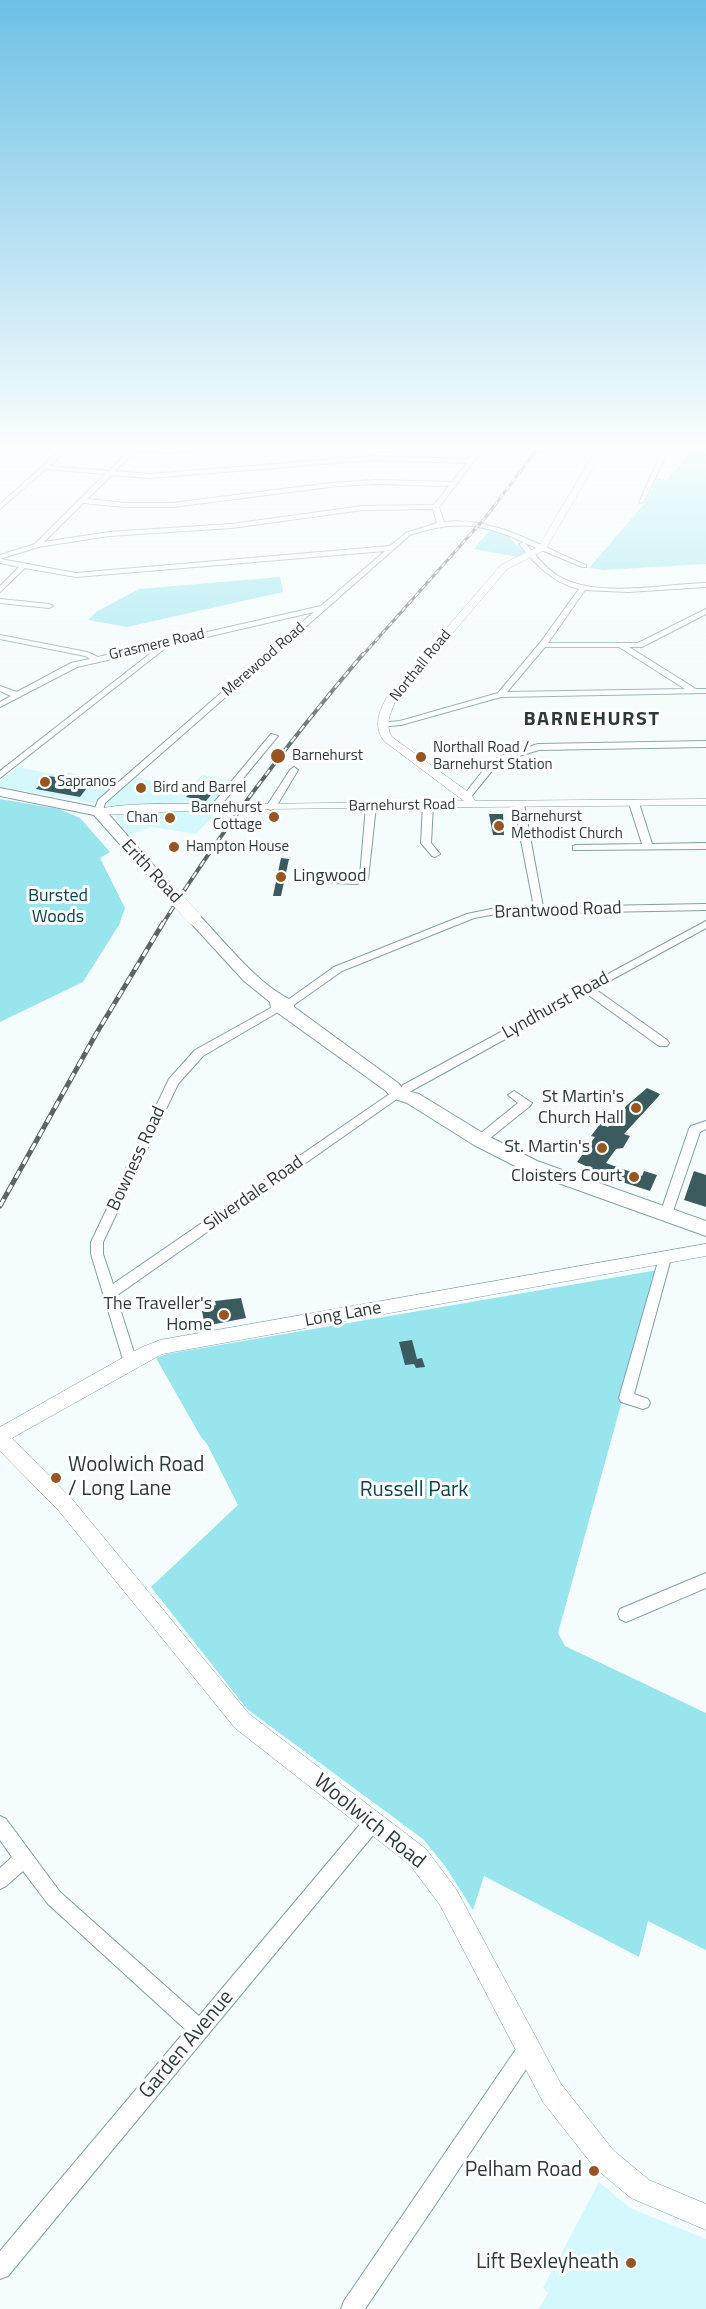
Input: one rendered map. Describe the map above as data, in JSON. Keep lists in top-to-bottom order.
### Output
{
  "streets": {
    "main road": ["Erith Road"],
    "street": [
      "Grasmere Road",
      "Merewood Road",
      "Northall Road",
      "Barnehurst Road",
      "Brantwood Road",
      "Lyndhurst Road",
      "Bowness Road",
      "Silverdale Road",
      "Long Lane",
      "Woolwich Road",
      "Garden Avenue"
    ]
  },
  "crossings": [
    ["Grasmere Road", "Merewood Road"],
    ["Merewood Road", "Barnehurst Road"],
    ["Merewood Road", "Erith Road"],
    ["Northall Road", "Barnehurst Road"],
    ["Barnehurst Road", "Erith Road"],
    ["Erith Road", "Brantwood Road"],
    ["Erith Road", "Lyndhurst Road"],
    ["Erith Road", "Bowness Road"],
    ["Erith Road", "Silverdale Road"],
    ["Brantwood Road", "Bowness Road"],
    ["Lyndhurst Road", "Silverdale Road"],
    ["Bowness Road", "Silverdale Road"],
    ["Bowness Road", "Long Lane"],
    ["Long Lane", "Woolwich Road"],
    ["Woolwich Road", "Garden Avenue"]
  ],
  "districts": ["BARNEHURST"],
  "parks": ["Bursted Woods", "Russell Park"],
  "places": [
    "Barnehurst",
    "Northall Road / Barnehurst Station",
    "Sapranos",
    "Bird and Barrel",
    "Barnehurst Cottage",
    "Chan",
    "Barnehurst Methodist Church",
    "Hampton House",
    "Lingwood",
    "St Martin's Church Hall",
    "St. Martin's",
    "Cloisters Court",
    "The Traveller's Home",
    "Woolwich Road / Long Lane",
    "Pelham Road",
    "Lift Bexleyheath"
  ]
}
